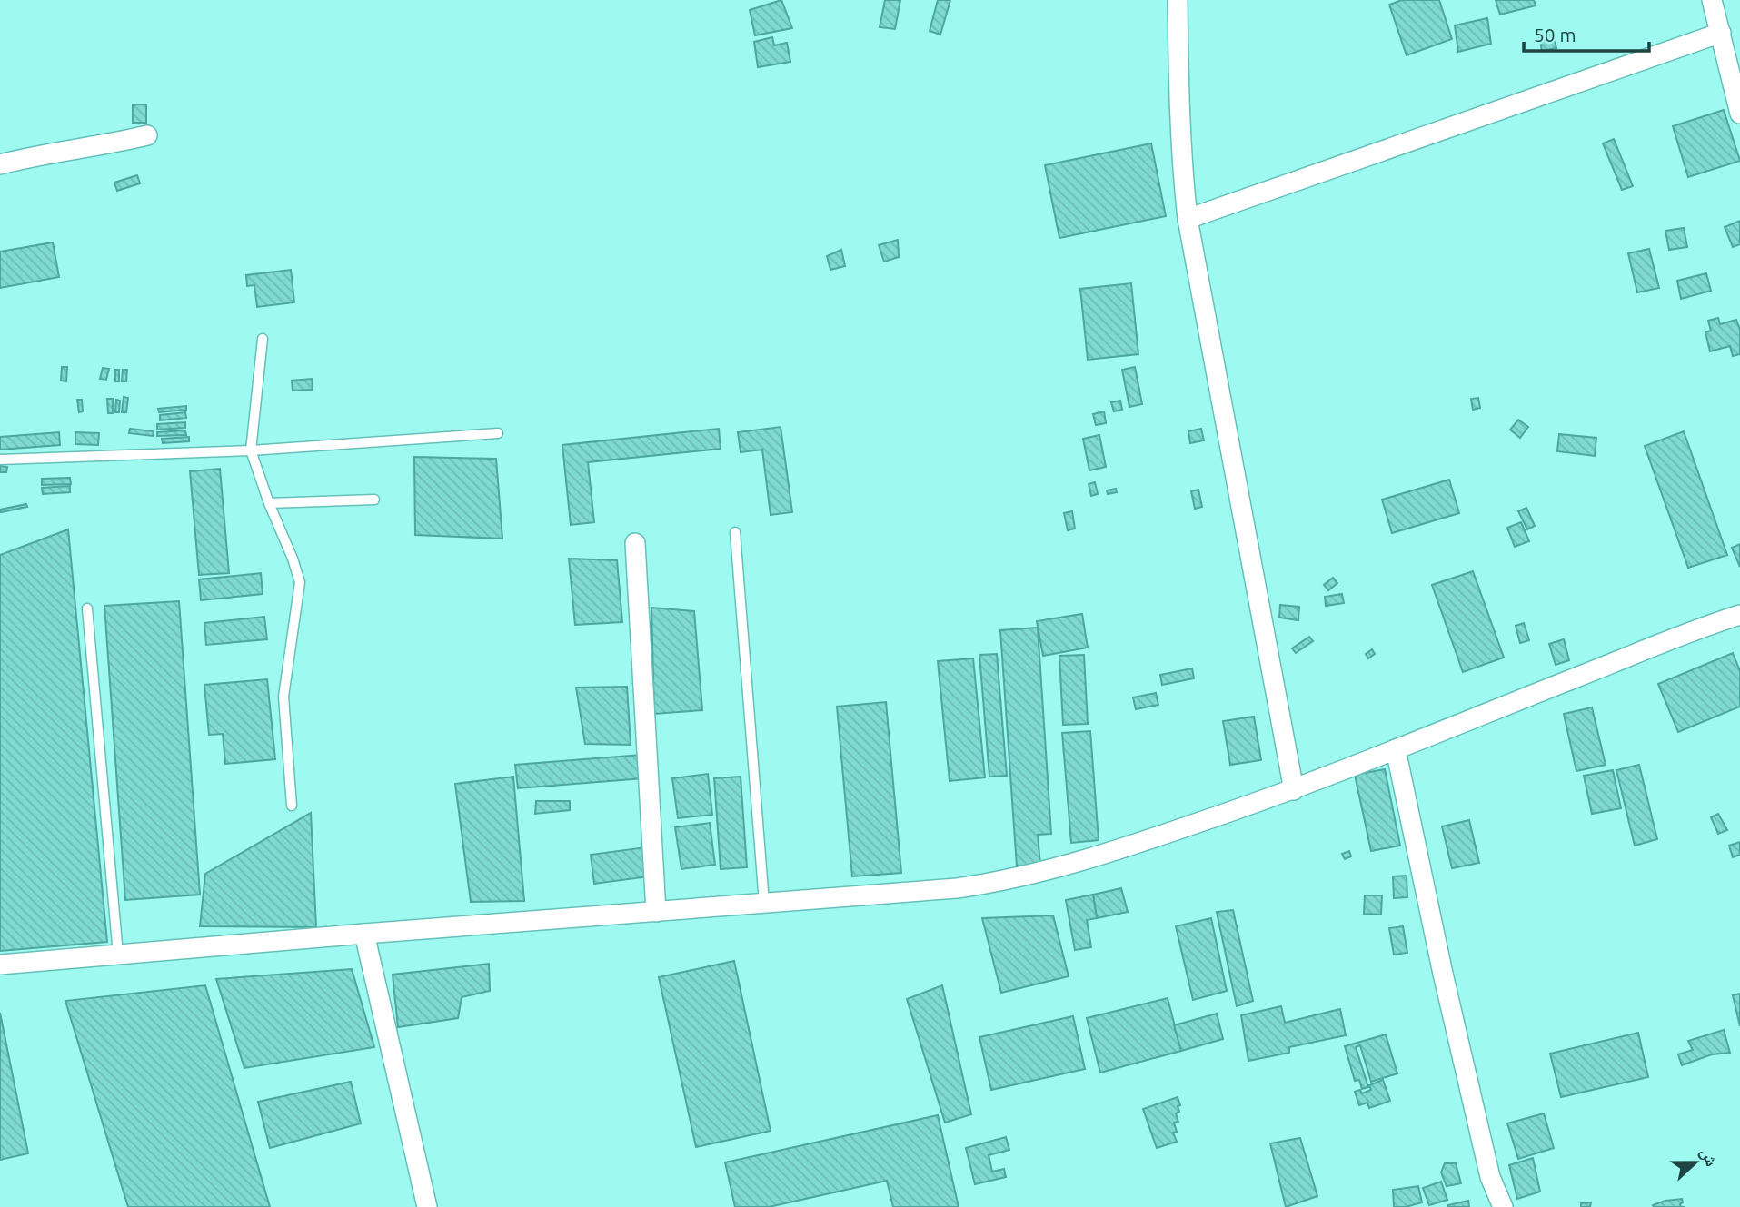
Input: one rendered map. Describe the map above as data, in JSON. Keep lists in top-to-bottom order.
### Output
{
  "scale_bar": "50 m",
  "north": "right"
}
